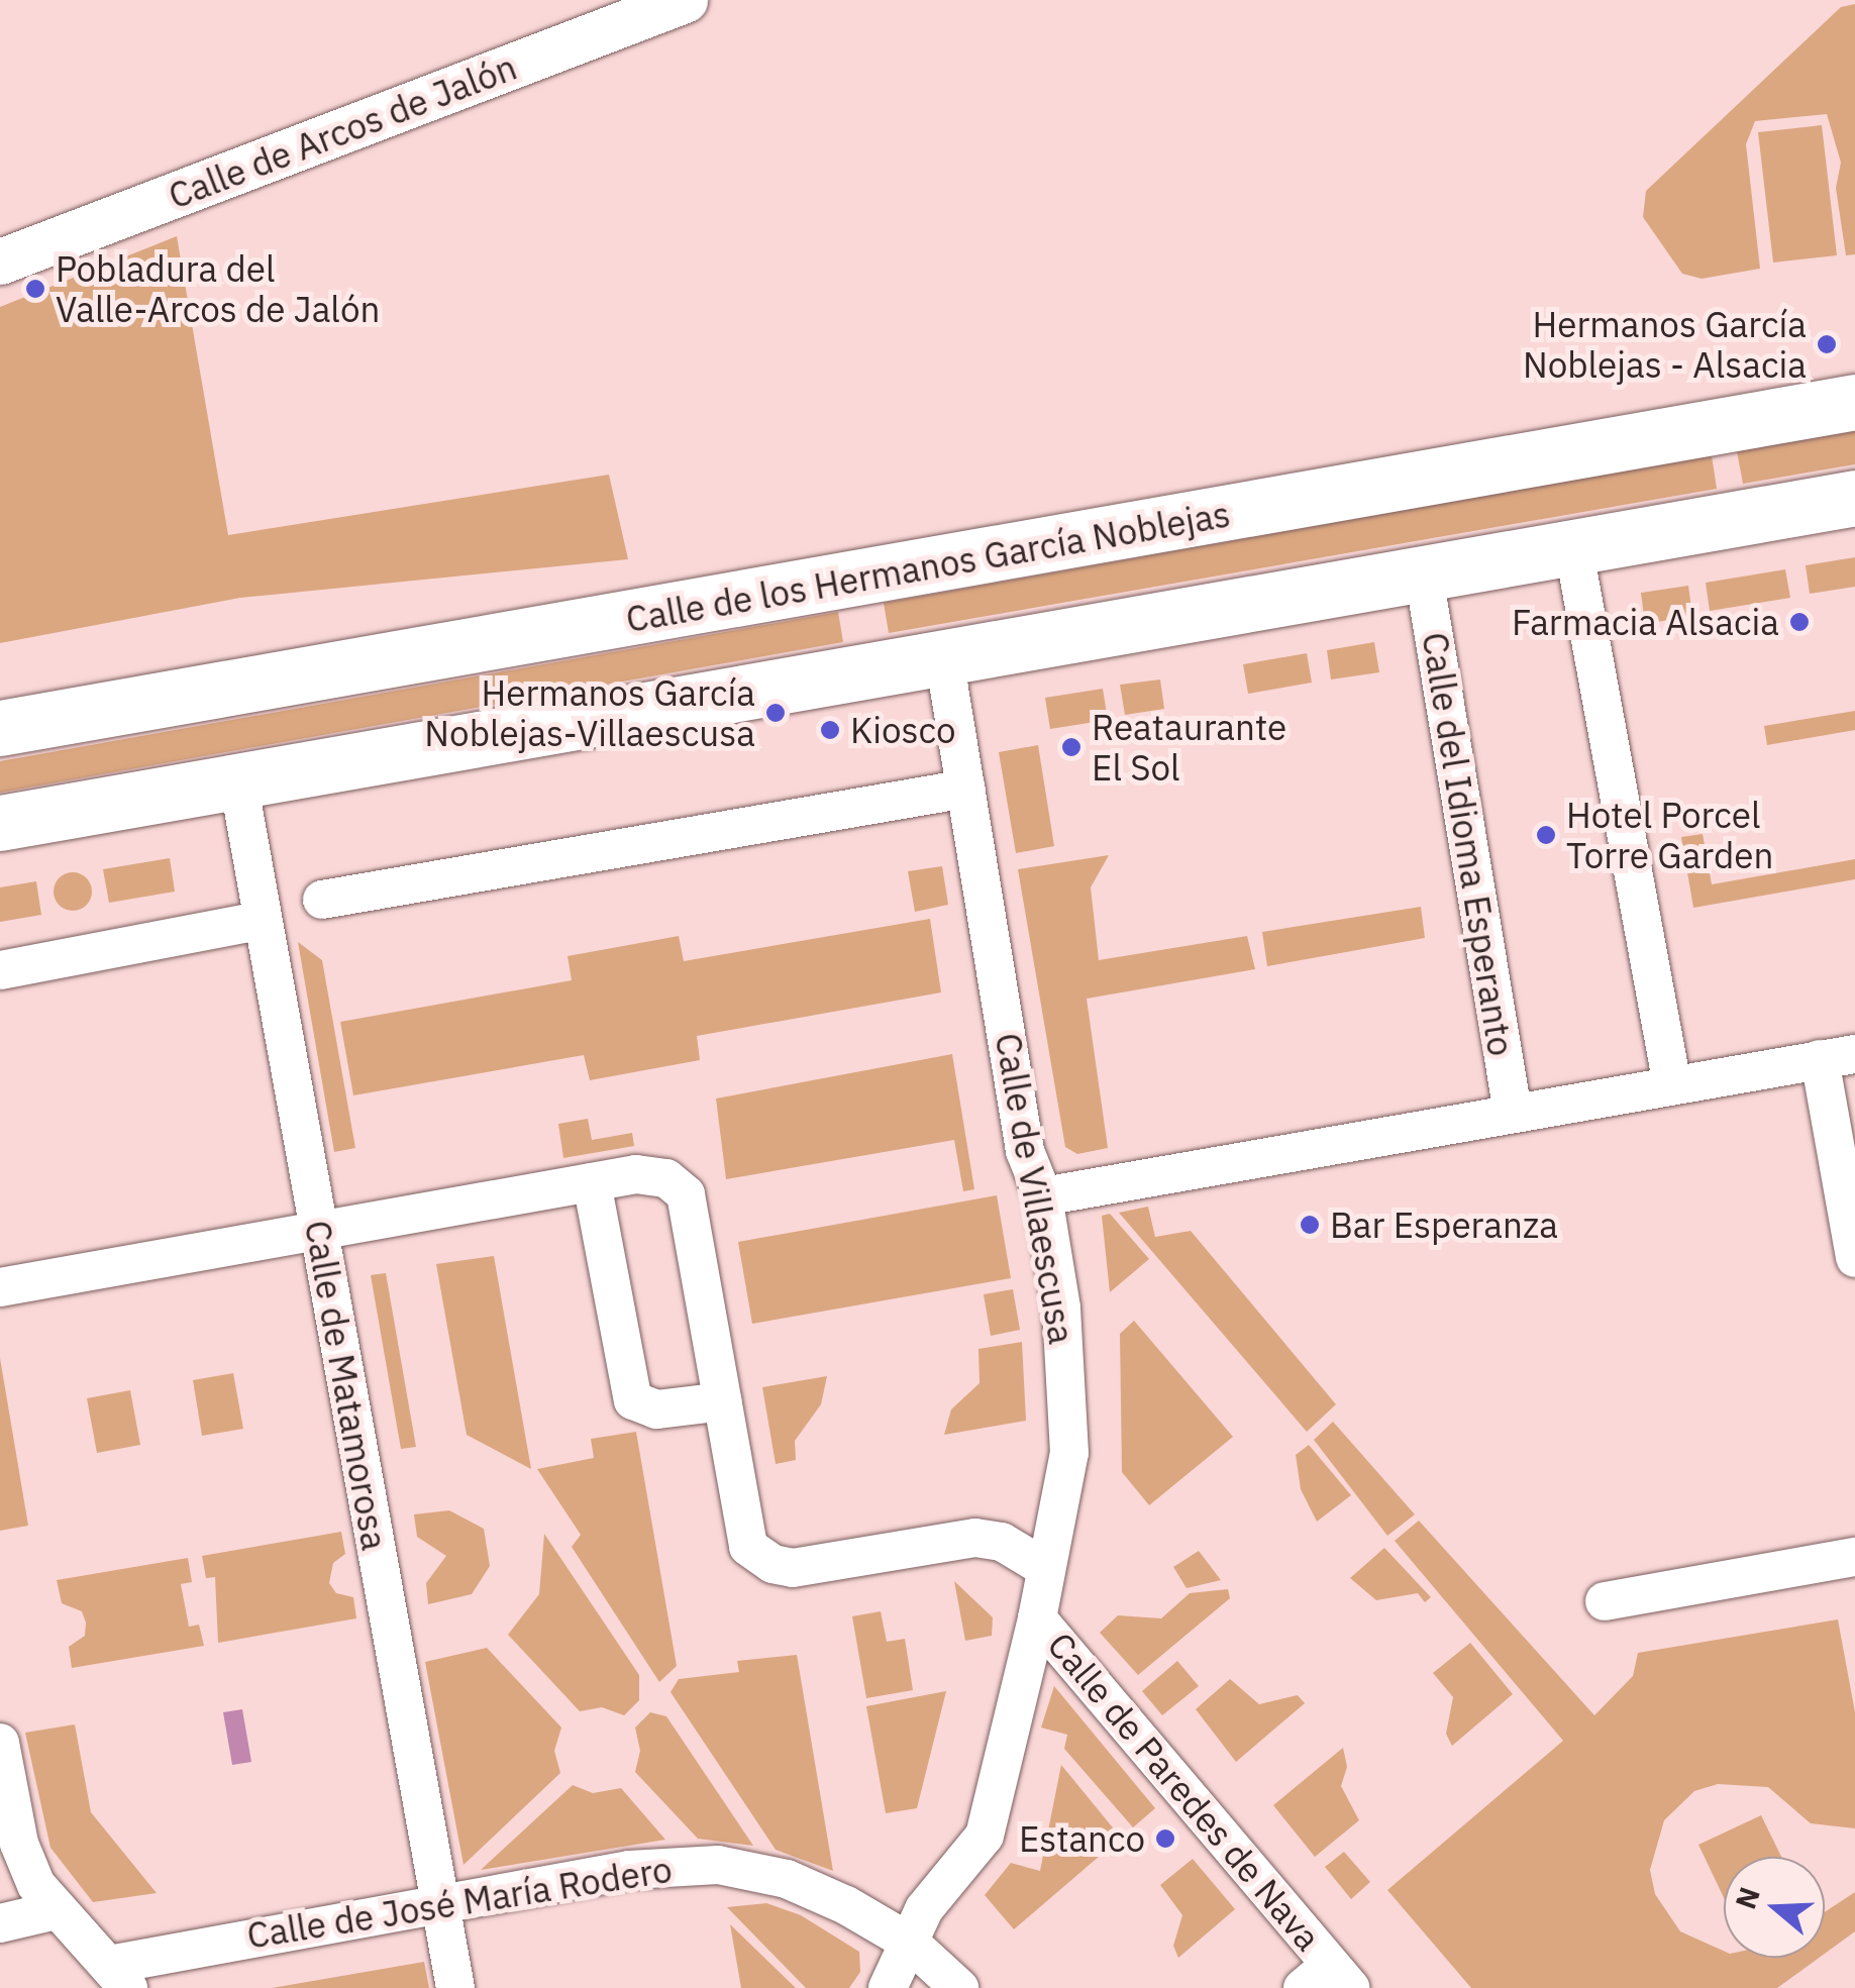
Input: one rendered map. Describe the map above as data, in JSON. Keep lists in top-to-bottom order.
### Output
{
  "streets": {
    "main road": ["Calle de los Hermanos García Noblejas"],
    "street": [
      "Calle de Arcos de Jalón",
      "Calle del Idioma Esperanto",
      "Calle de Villaescusa",
      "Calle de Matamorosa",
      "Calle de Paredes de Nava",
      "Calle de José María Rodero"
    ]
  },
  "crossings": [
    ["Calle de Villaescusa", "Calle de Paredes de Nava"],
    ["Calle de Villaescusa", "Calle de José María Rodero"],
    ["Calle de Matamorosa", "Calle de José María Rodero"]
  ],
  "places": [
    "Pobladura del Valle-Arcos de Jalón",
    "Hermanos García Noblejas - Alsacia",
    "Farmacia Alsacia",
    "Hermanos García Noblejas-Villaescusa",
    "Kiosco",
    "Reataurante El Sol",
    "Hotel Porcel Torre Garden",
    "Bar Esperanza",
    "Estanco"
  ],
  "north": "left"
}
